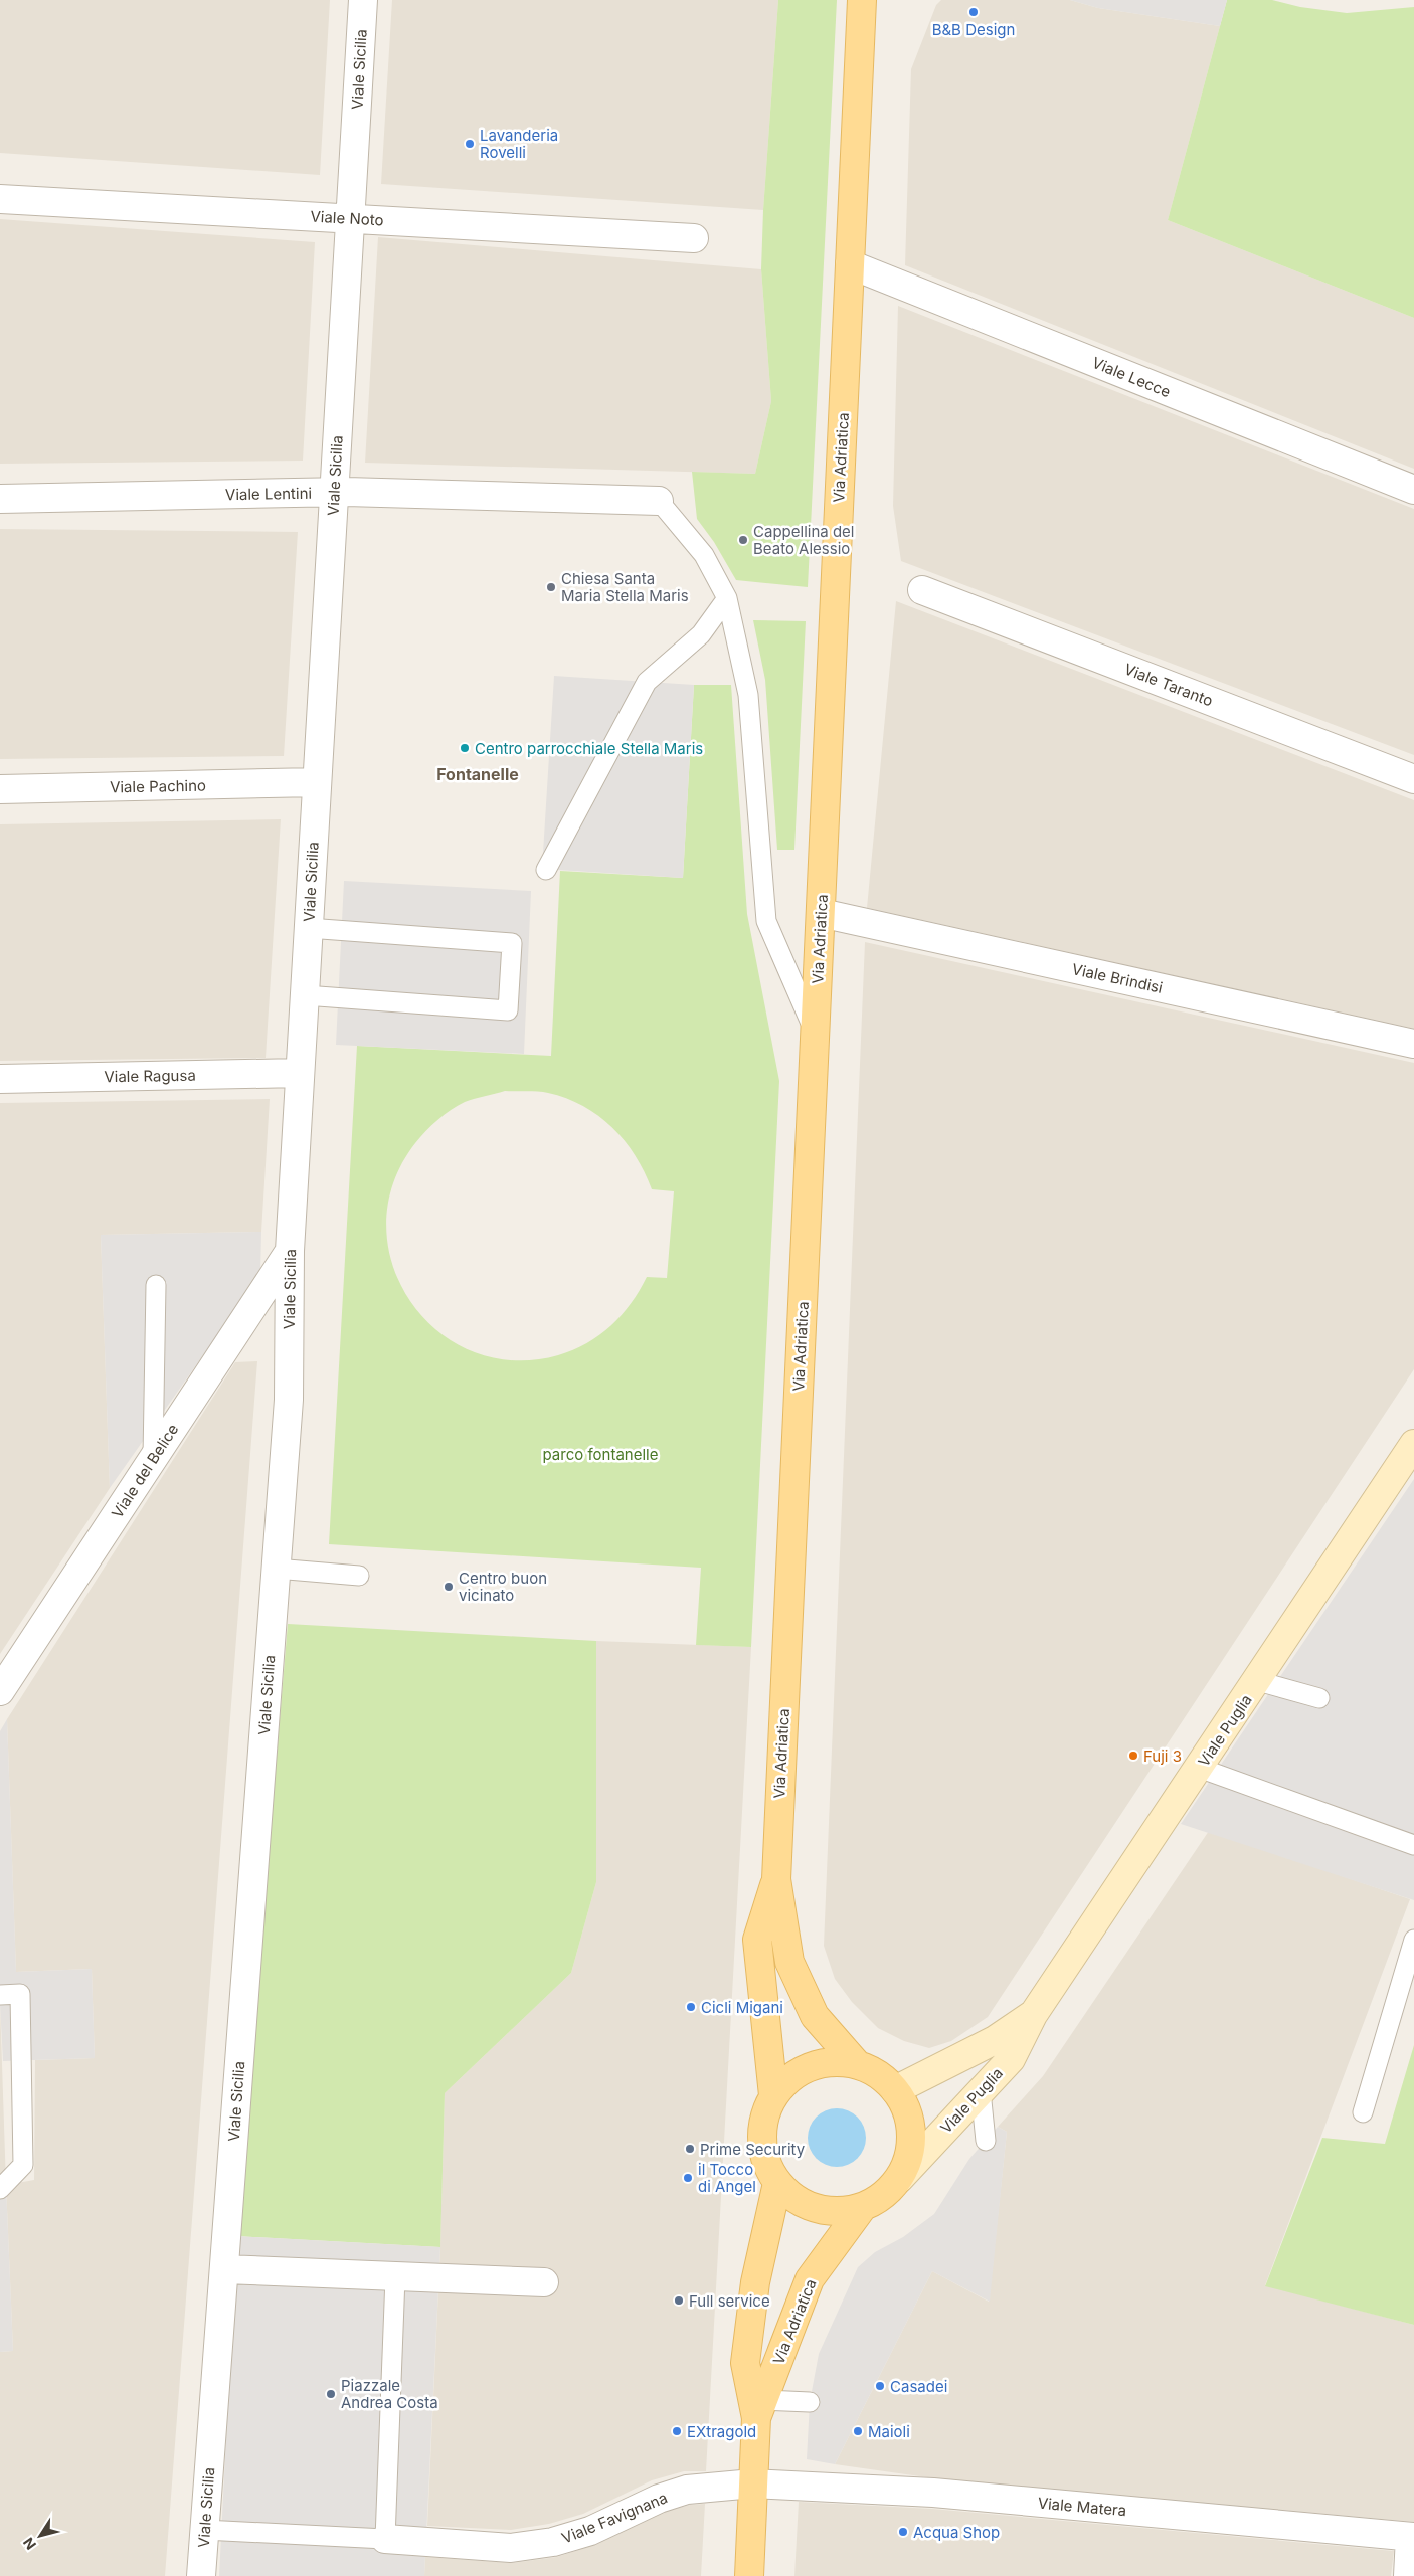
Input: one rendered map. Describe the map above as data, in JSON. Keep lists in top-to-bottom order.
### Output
{
  "streets": {
    "main road": ["Via Adriatica", "Viale Puglia"],
    "street": [
      "Viale Sicilia",
      "Viale Noto",
      "Viale Lecce",
      "Viale Lentini",
      "Viale Taranto",
      "Viale Pachino",
      "Viale Brindisi",
      "Viale Ragusa",
      "Viale del Belice",
      "Viale Matera",
      "Viale Favignana"
    ]
  },
  "crossings": [
    ["Viale Sicilia", "Viale Noto"],
    ["Viale Sicilia", "Viale Lentini"],
    ["Viale Sicilia", "Viale Pachino"],
    ["Viale Sicilia", "Viale Ragusa"],
    ["Viale Sicilia", "Viale del Belice"],
    ["Viale Lecce", "Via Adriatica"],
    ["Via Adriatica", "Viale Brindisi"],
    ["Via Adriatica", "Viale Puglia"],
    ["Via Adriatica", "Viale Matera"],
    ["Via Adriatica", "Viale Favignana"],
    ["Viale Matera", "Viale Favignana"]
  ],
  "districts": ["Fontanelle"],
  "parks": ["parco fontanelle"],
  "places": [
    "B&B Design",
    "Lavanderia Rovelli",
    "Cappellina del Beato Alessio",
    "Chiesa Santa Maria Stella Maris",
    "Centro parrocchiale Stella Maris",
    "Centro buon vicinato",
    "Fuji 3",
    "Cicli Migani",
    "Prime Security",
    "il Tocco di Angel",
    "Full service",
    "Casadei",
    "Piazzale Andrea Costa",
    "EXtragold",
    "Maioli",
    "Acqua Shop"
  ],
  "north": "bottom left"
}
